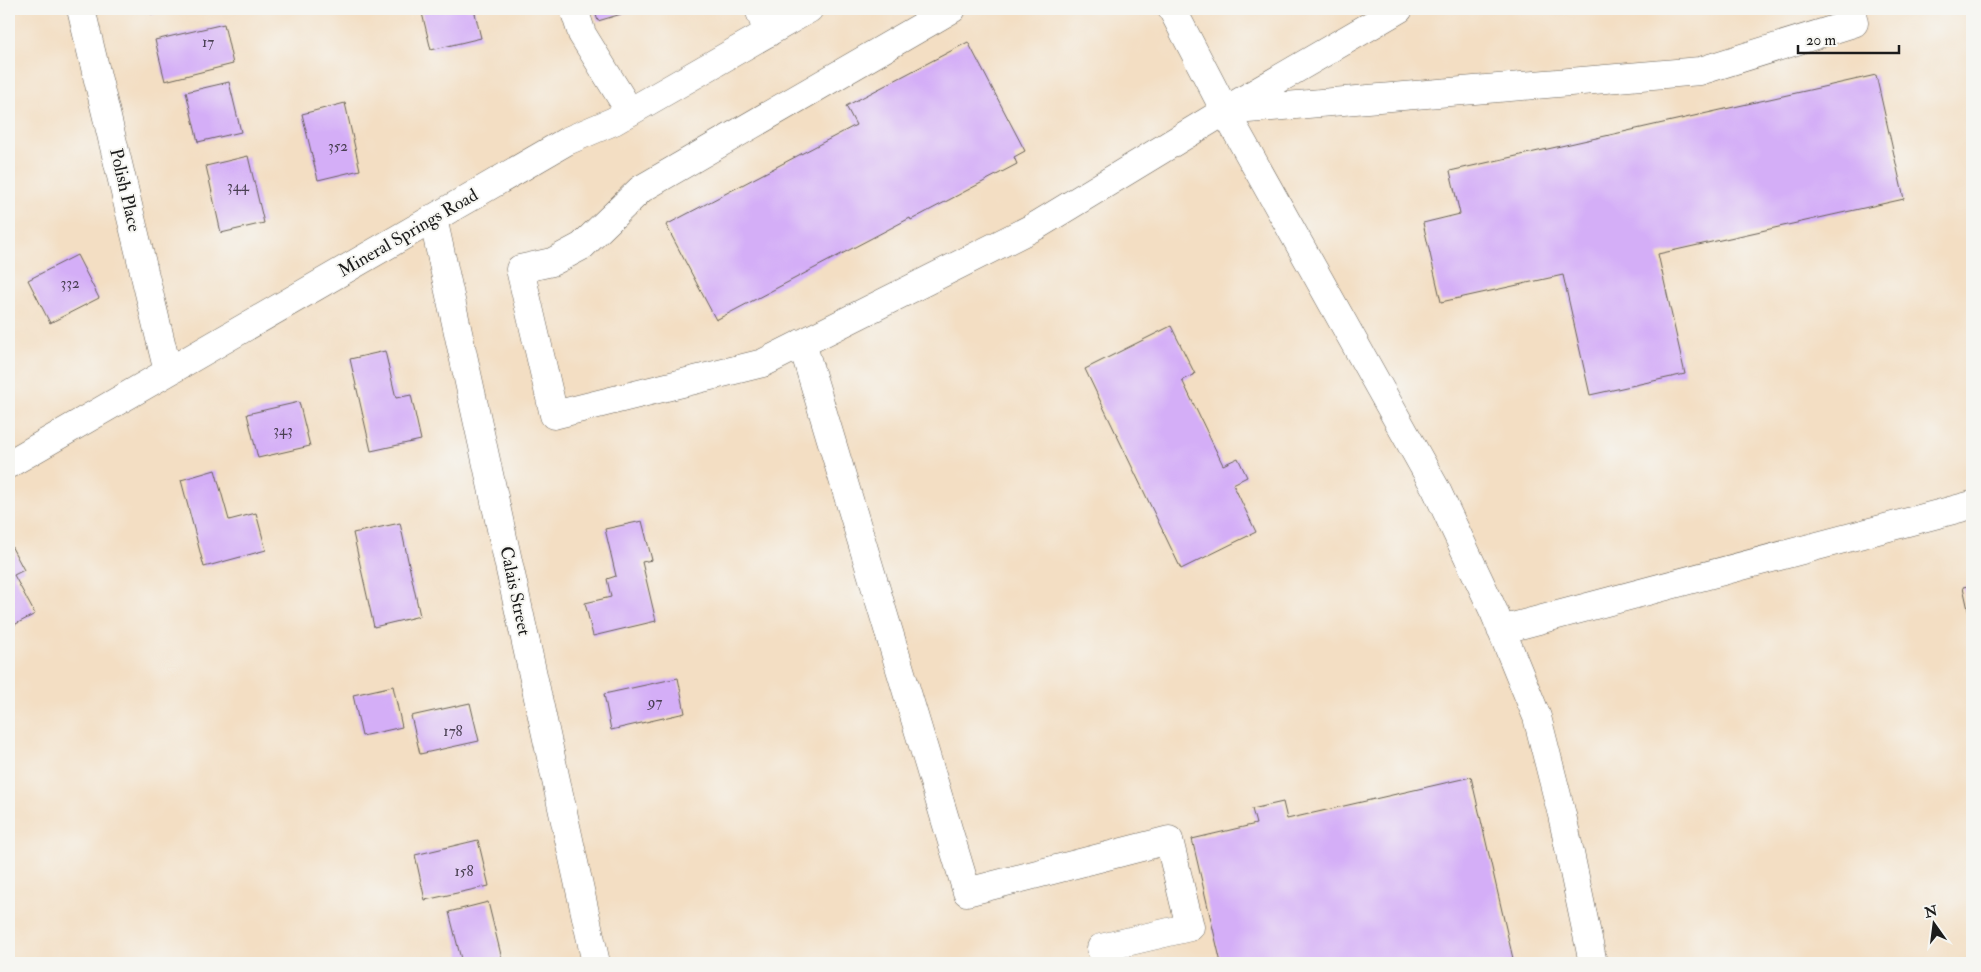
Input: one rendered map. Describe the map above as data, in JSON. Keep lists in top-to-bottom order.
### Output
{
  "streets": {
    "street": ["Polish Place", "Mineral Springs Road", "Calais Street"]
  },
  "crossings": [
    ["Polish Place", "Mineral Springs Road"],
    ["Mineral Springs Road", "Calais Street"]
  ],
  "house_numbers": [
    "17",
    "352",
    "344",
    "332",
    "343",
    "97",
    "178",
    "158"
  ],
  "scale_bar": "20 m",
  "north": "top"
}
